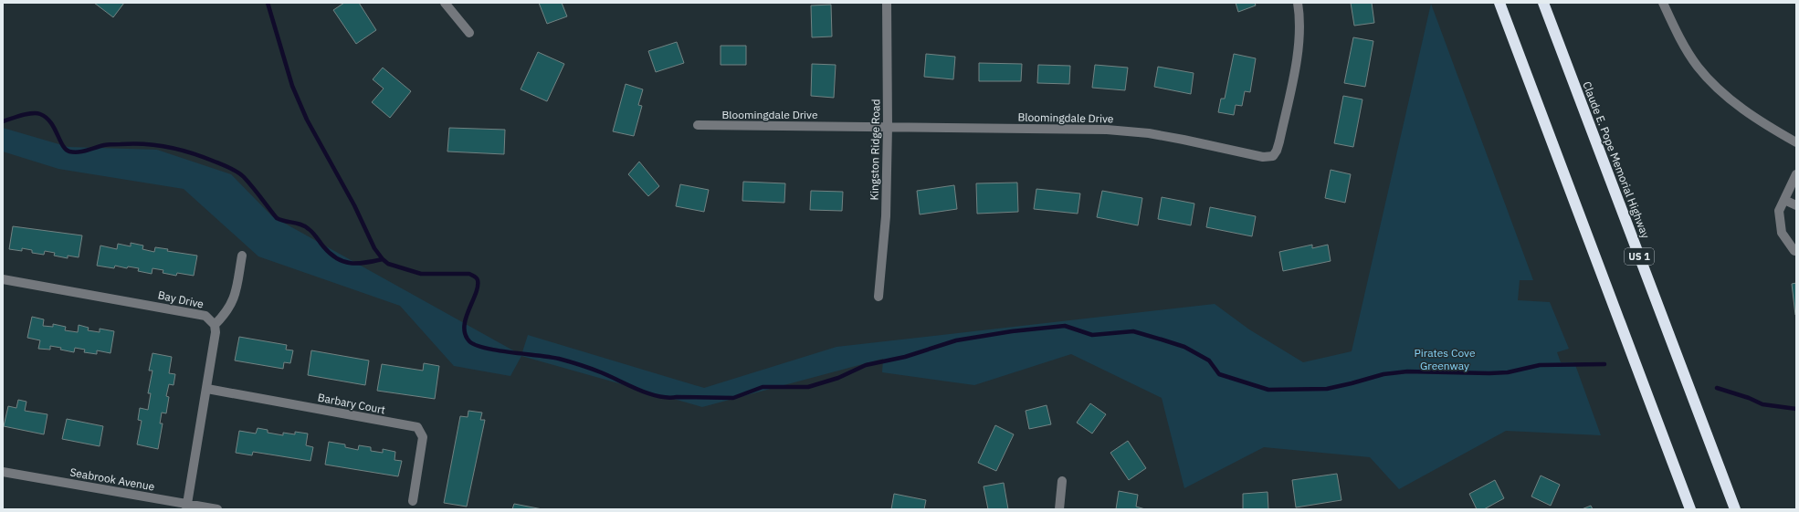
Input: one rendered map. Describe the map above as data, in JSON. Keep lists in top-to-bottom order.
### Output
{
  "streets": {
    "highway": ["Claude E. Pope Memorial Highway", "US 1"],
    "street": [
      "Bloomingdale Drive",
      "Kingston Ridge Road",
      "Bay Drive",
      "Barbary Court",
      "Seabrook Avenue"
    ]
  },
  "crossings": [
    ["Bloomingdale Drive", "Kingston Ridge Road"]
  ],
  "parks": ["Pirates Cove Greenway"]
}
